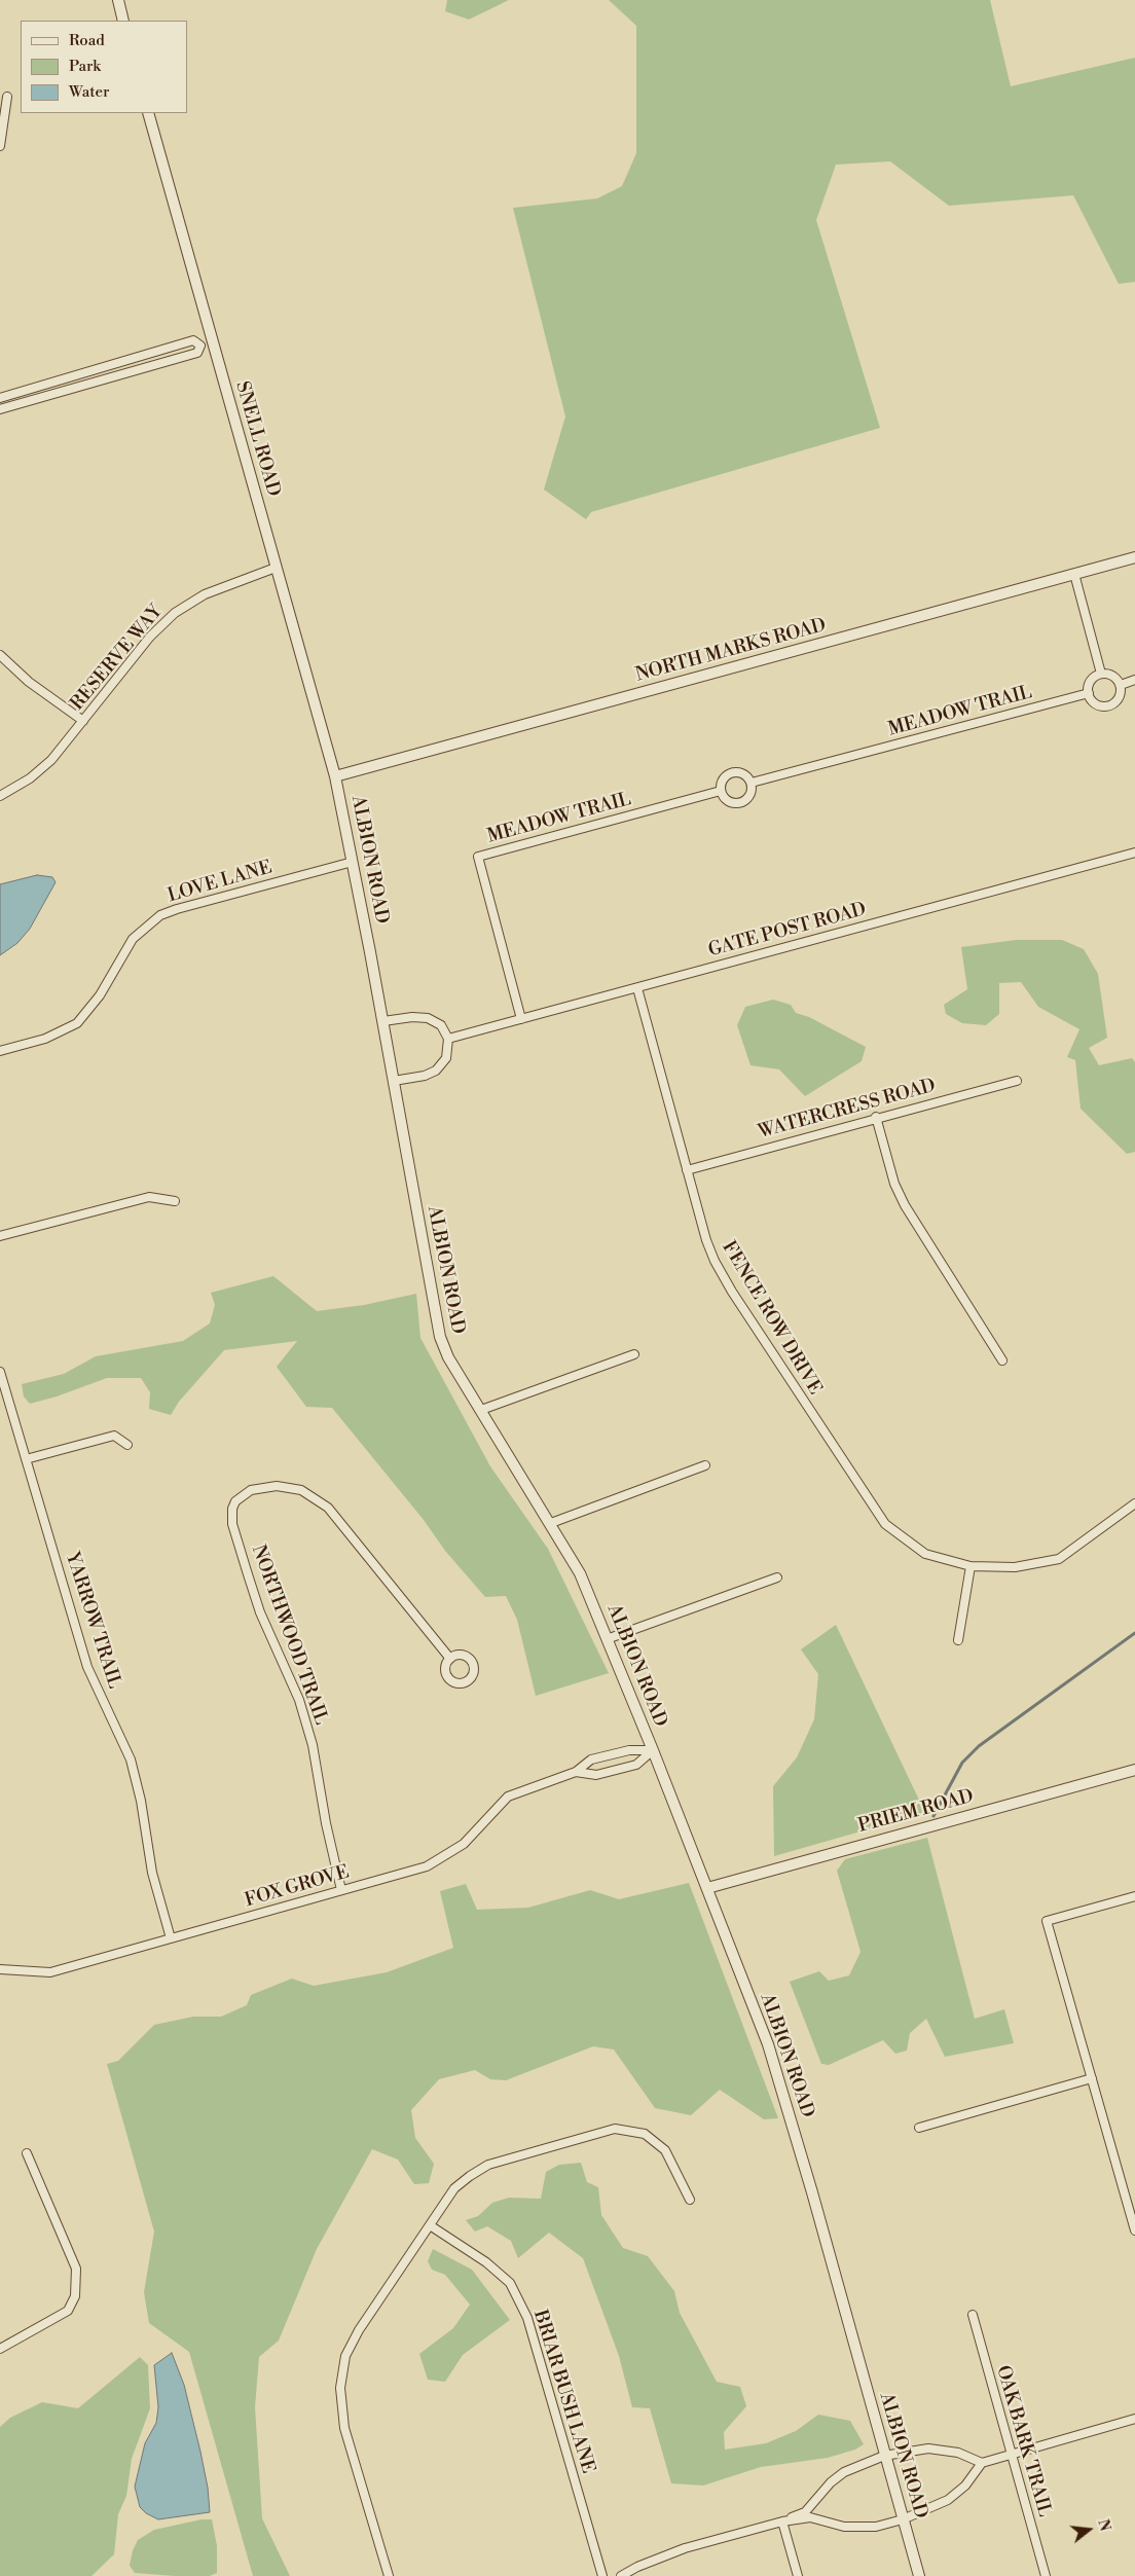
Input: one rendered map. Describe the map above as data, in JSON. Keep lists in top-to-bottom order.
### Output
{
  "streets": {
    "street": [
      "SNELL ROAD",
      "NORTH MARKS ROAD",
      "RESERVE WAY",
      "MEADOW TRAIL",
      "ALBION ROAD",
      "LOVE LANE",
      "GATE POST ROAD",
      "WATERCRESS ROAD",
      "FENCE ROW DRIVE",
      "YARROW TRAIL",
      "NORTHWOOD TRAIL",
      "PRIEM ROAD",
      "FOX GROVE",
      "BRIAR BUSH LANE",
      "OAK BARK TRAIL"
    ]
  },
  "crossings": [
    ["SNELL ROAD", "NORTH MARKS ROAD"],
    ["SNELL ROAD", "RESERVE WAY"],
    ["SNELL ROAD", "ALBION ROAD"],
    ["NORTH MARKS ROAD", "ALBION ROAD"],
    ["MEADOW TRAIL", "GATE POST ROAD"],
    ["ALBION ROAD", "LOVE LANE"],
    ["ALBION ROAD", "GATE POST ROAD"],
    ["ALBION ROAD", "PRIEM ROAD"],
    ["ALBION ROAD", "FOX GROVE"],
    ["GATE POST ROAD", "FENCE ROW DRIVE"],
    ["WATERCRESS ROAD", "FENCE ROW DRIVE"],
    ["YARROW TRAIL", "FOX GROVE"],
    ["NORTHWOOD TRAIL", "FOX GROVE"]
  ],
  "legend": ["Road", "Park", "Water"],
  "north": "right"
}
